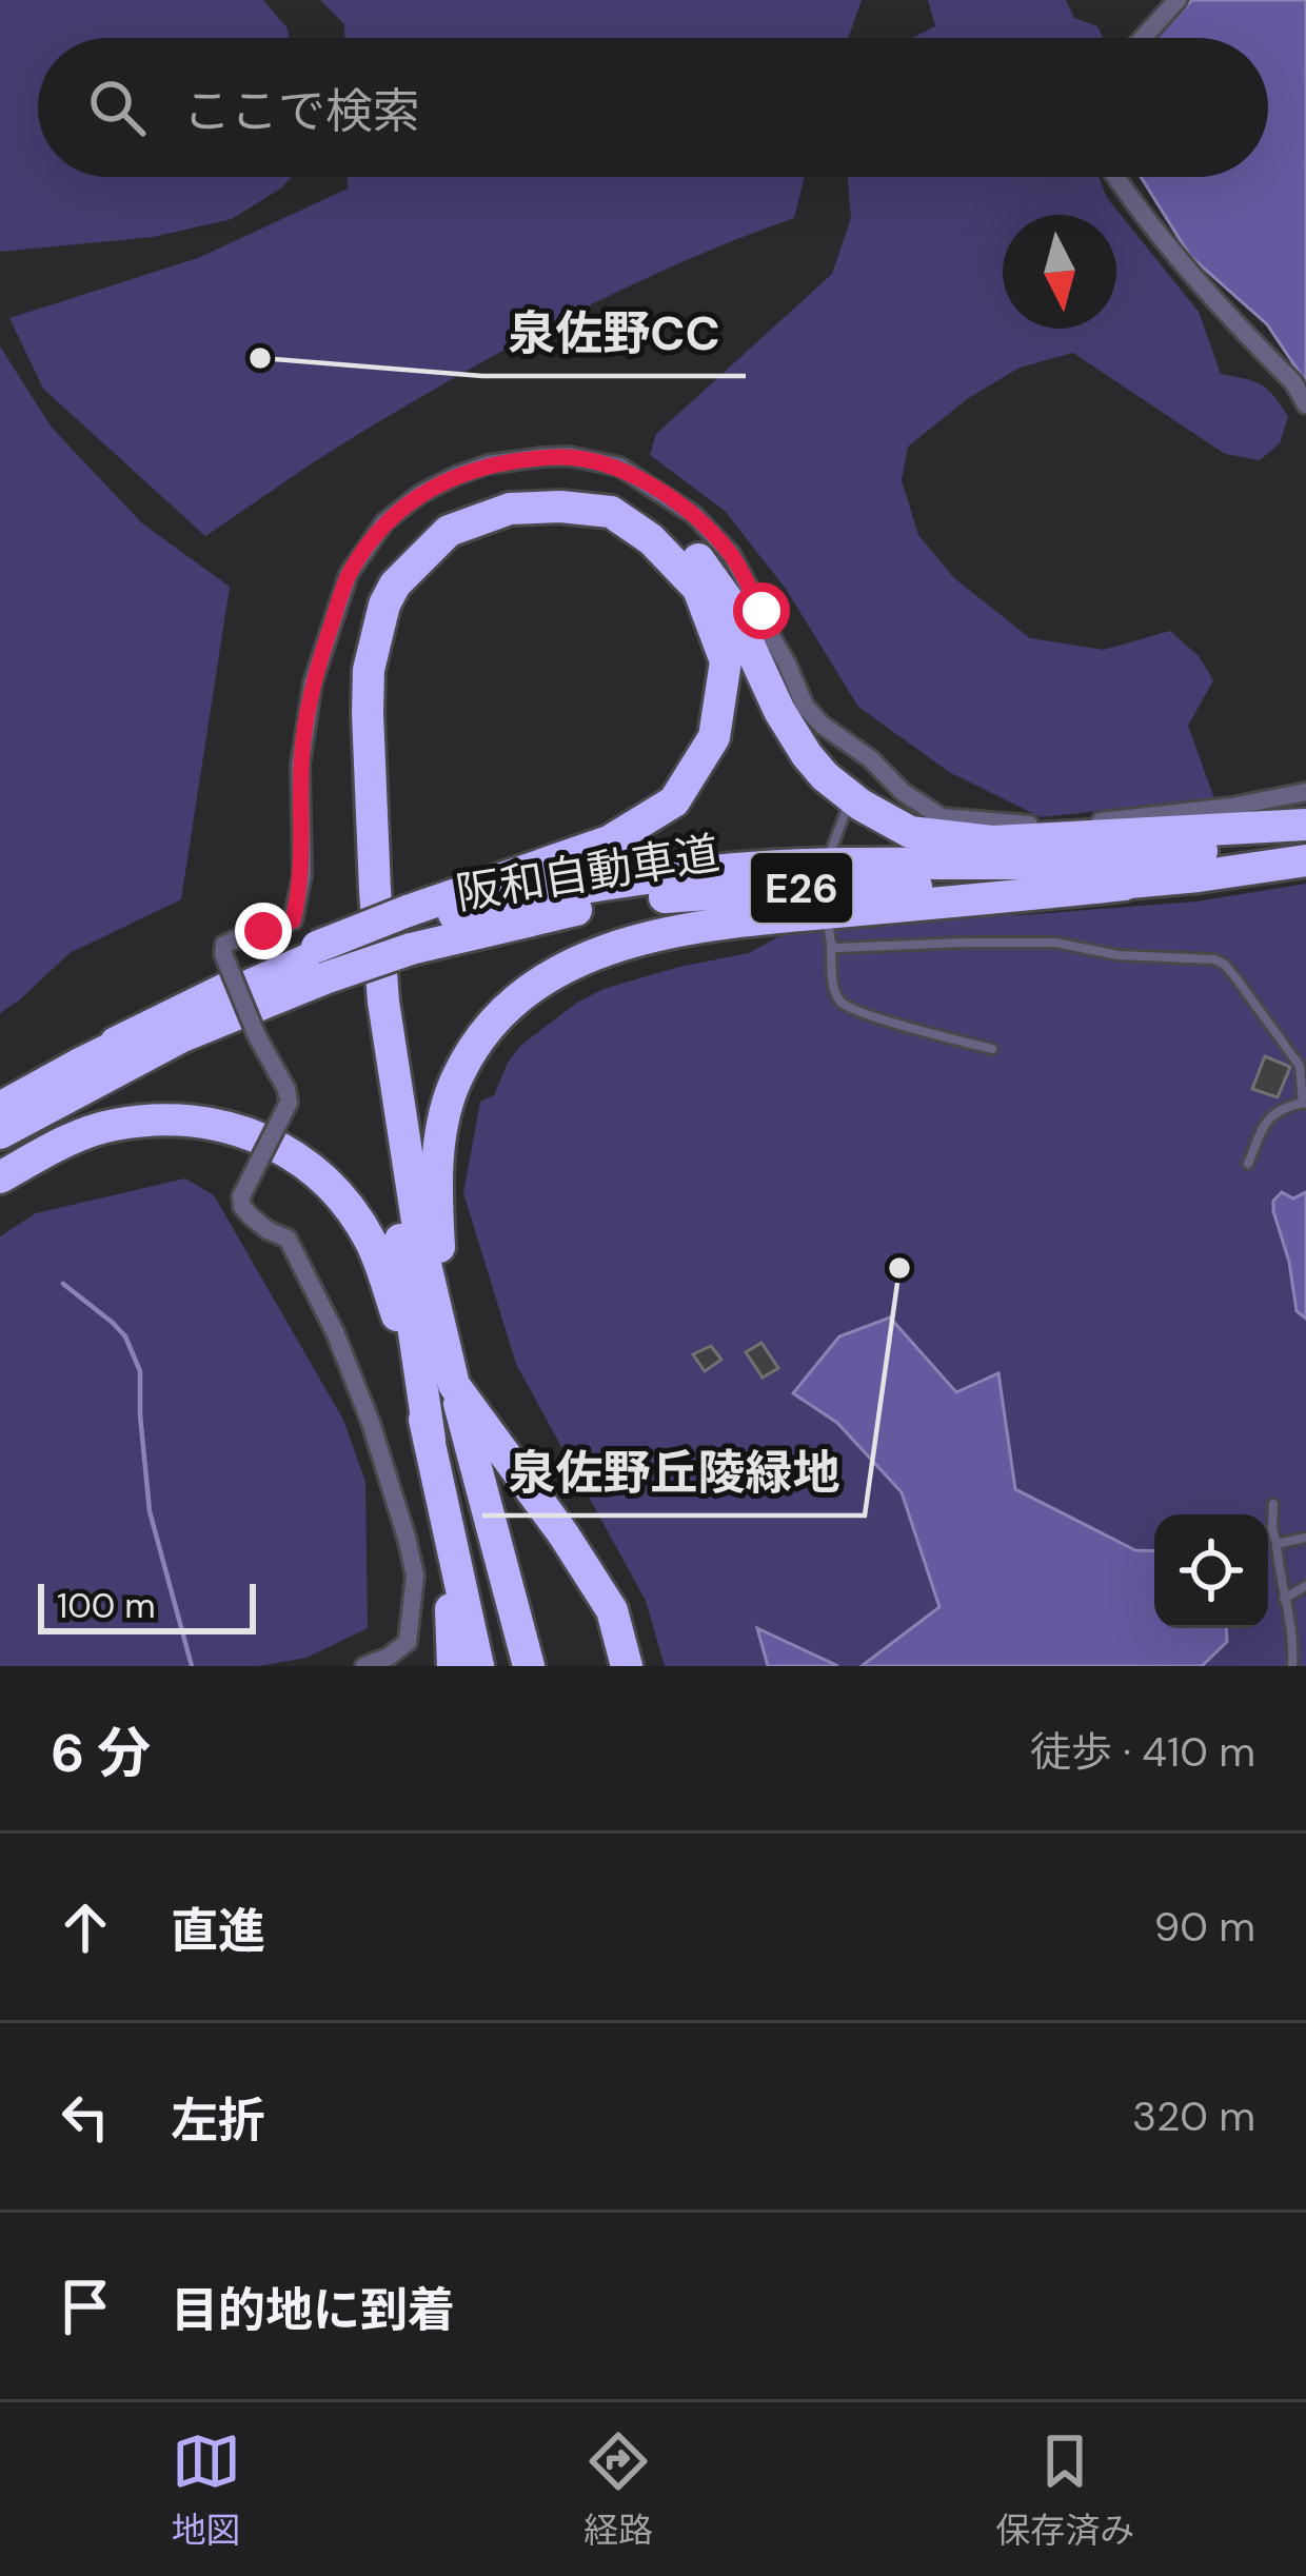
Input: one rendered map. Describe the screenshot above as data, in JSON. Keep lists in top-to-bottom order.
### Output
{
  "streets": {
    "highway": ["阪和自動車道", "E26"]
  },
  "places": ["泉佐野CC", "泉佐野丘陵緑地"],
  "scale_bar": "100 m",
  "north": "bottom",
  "page": {
    "search": "ここで検索",
    "scale": "100 m",
    "heading": ["6 分", "徒歩 · 410 m"],
    "list": [
      ["直進", "90 m"],
      ["左折", "320 m"],
      "目的地に到着"
    ],
    "nav": ["地図", "経路", "保存済み"]
  }
}
